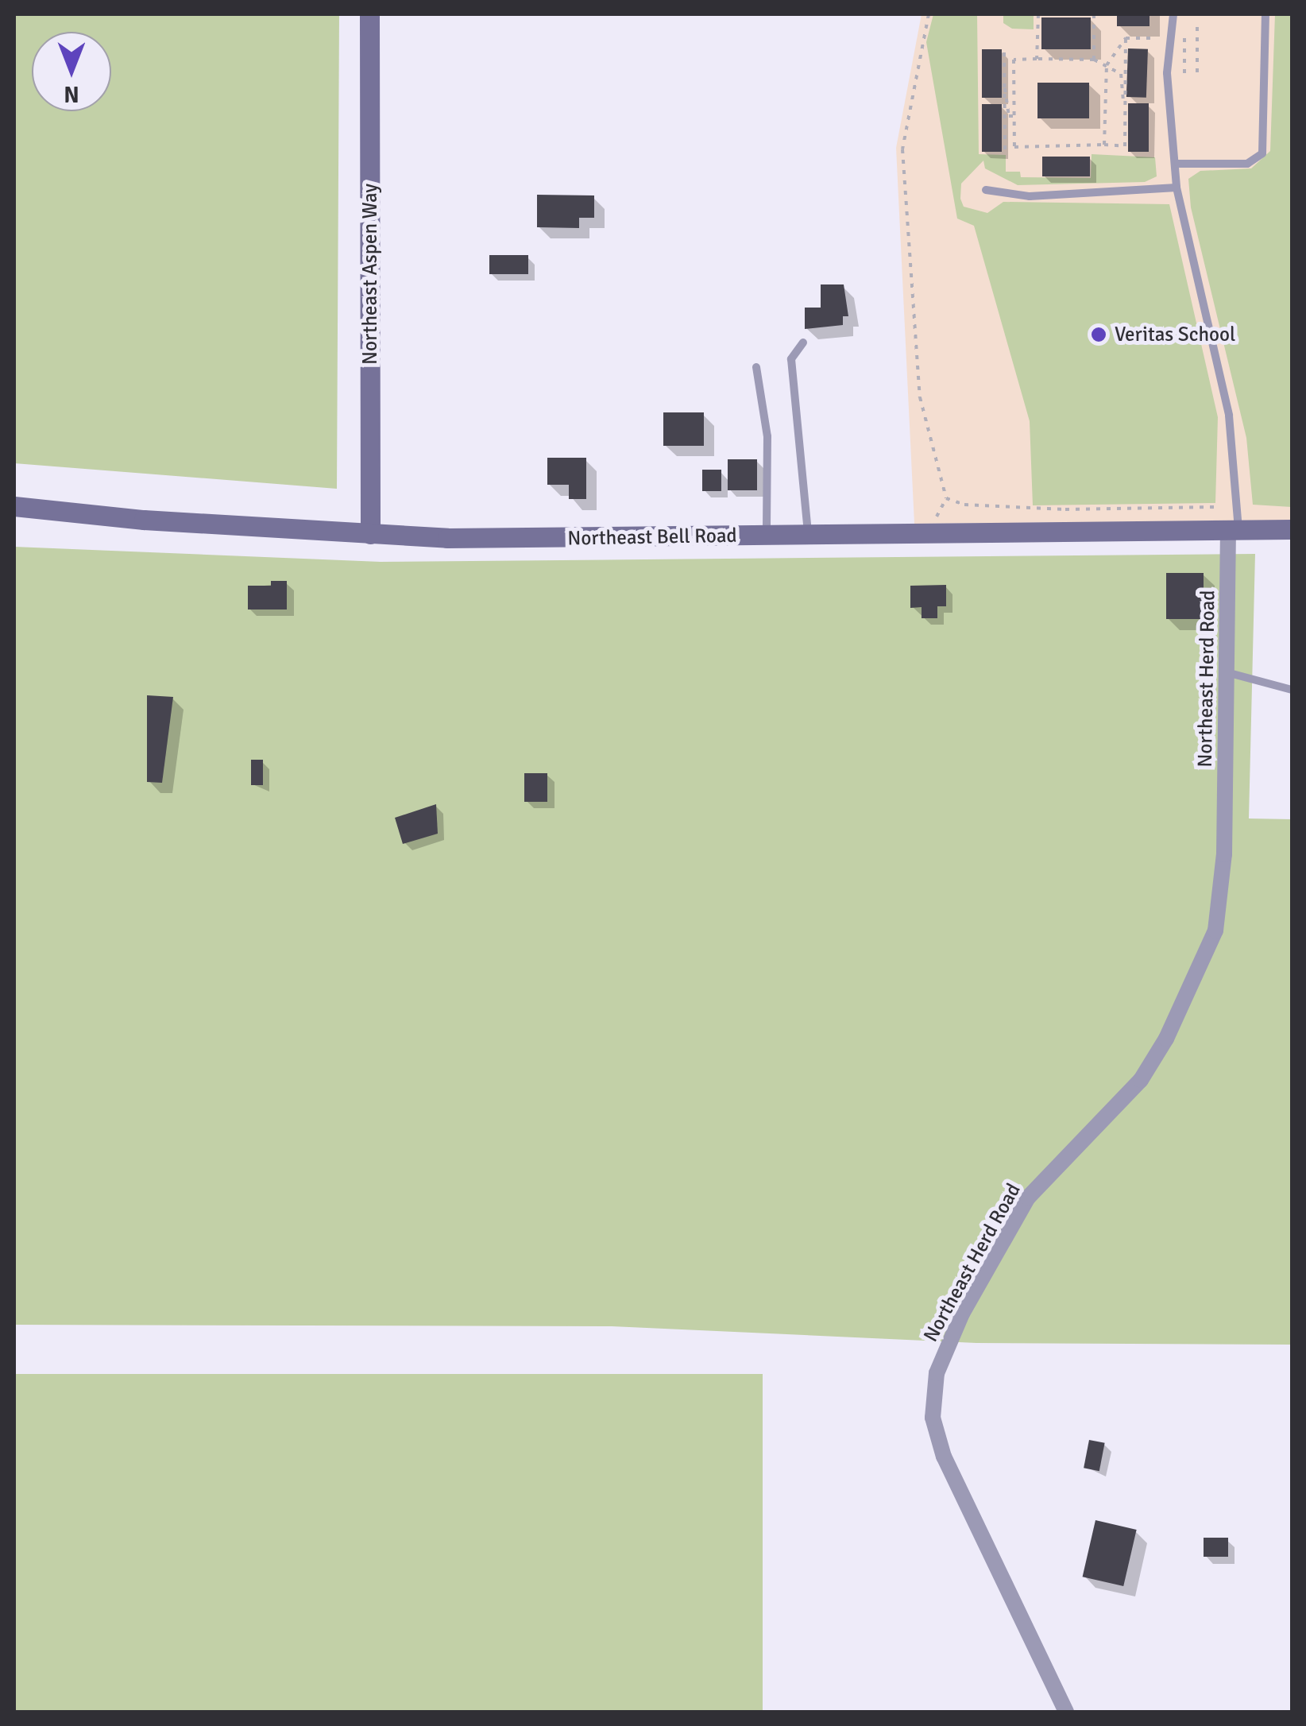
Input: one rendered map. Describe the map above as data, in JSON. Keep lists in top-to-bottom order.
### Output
{
  "streets": {
    "main road": ["Northeast Aspen Way", "Northeast Bell Road"],
    "street": ["Northeast Herd Road"]
  },
  "crossings": [
    ["Northeast Aspen Way", "Northeast Bell Road"],
    ["Northeast Bell Road", "Northeast Herd Road"]
  ],
  "places": ["Veritas School"],
  "north": "bottom"
}
